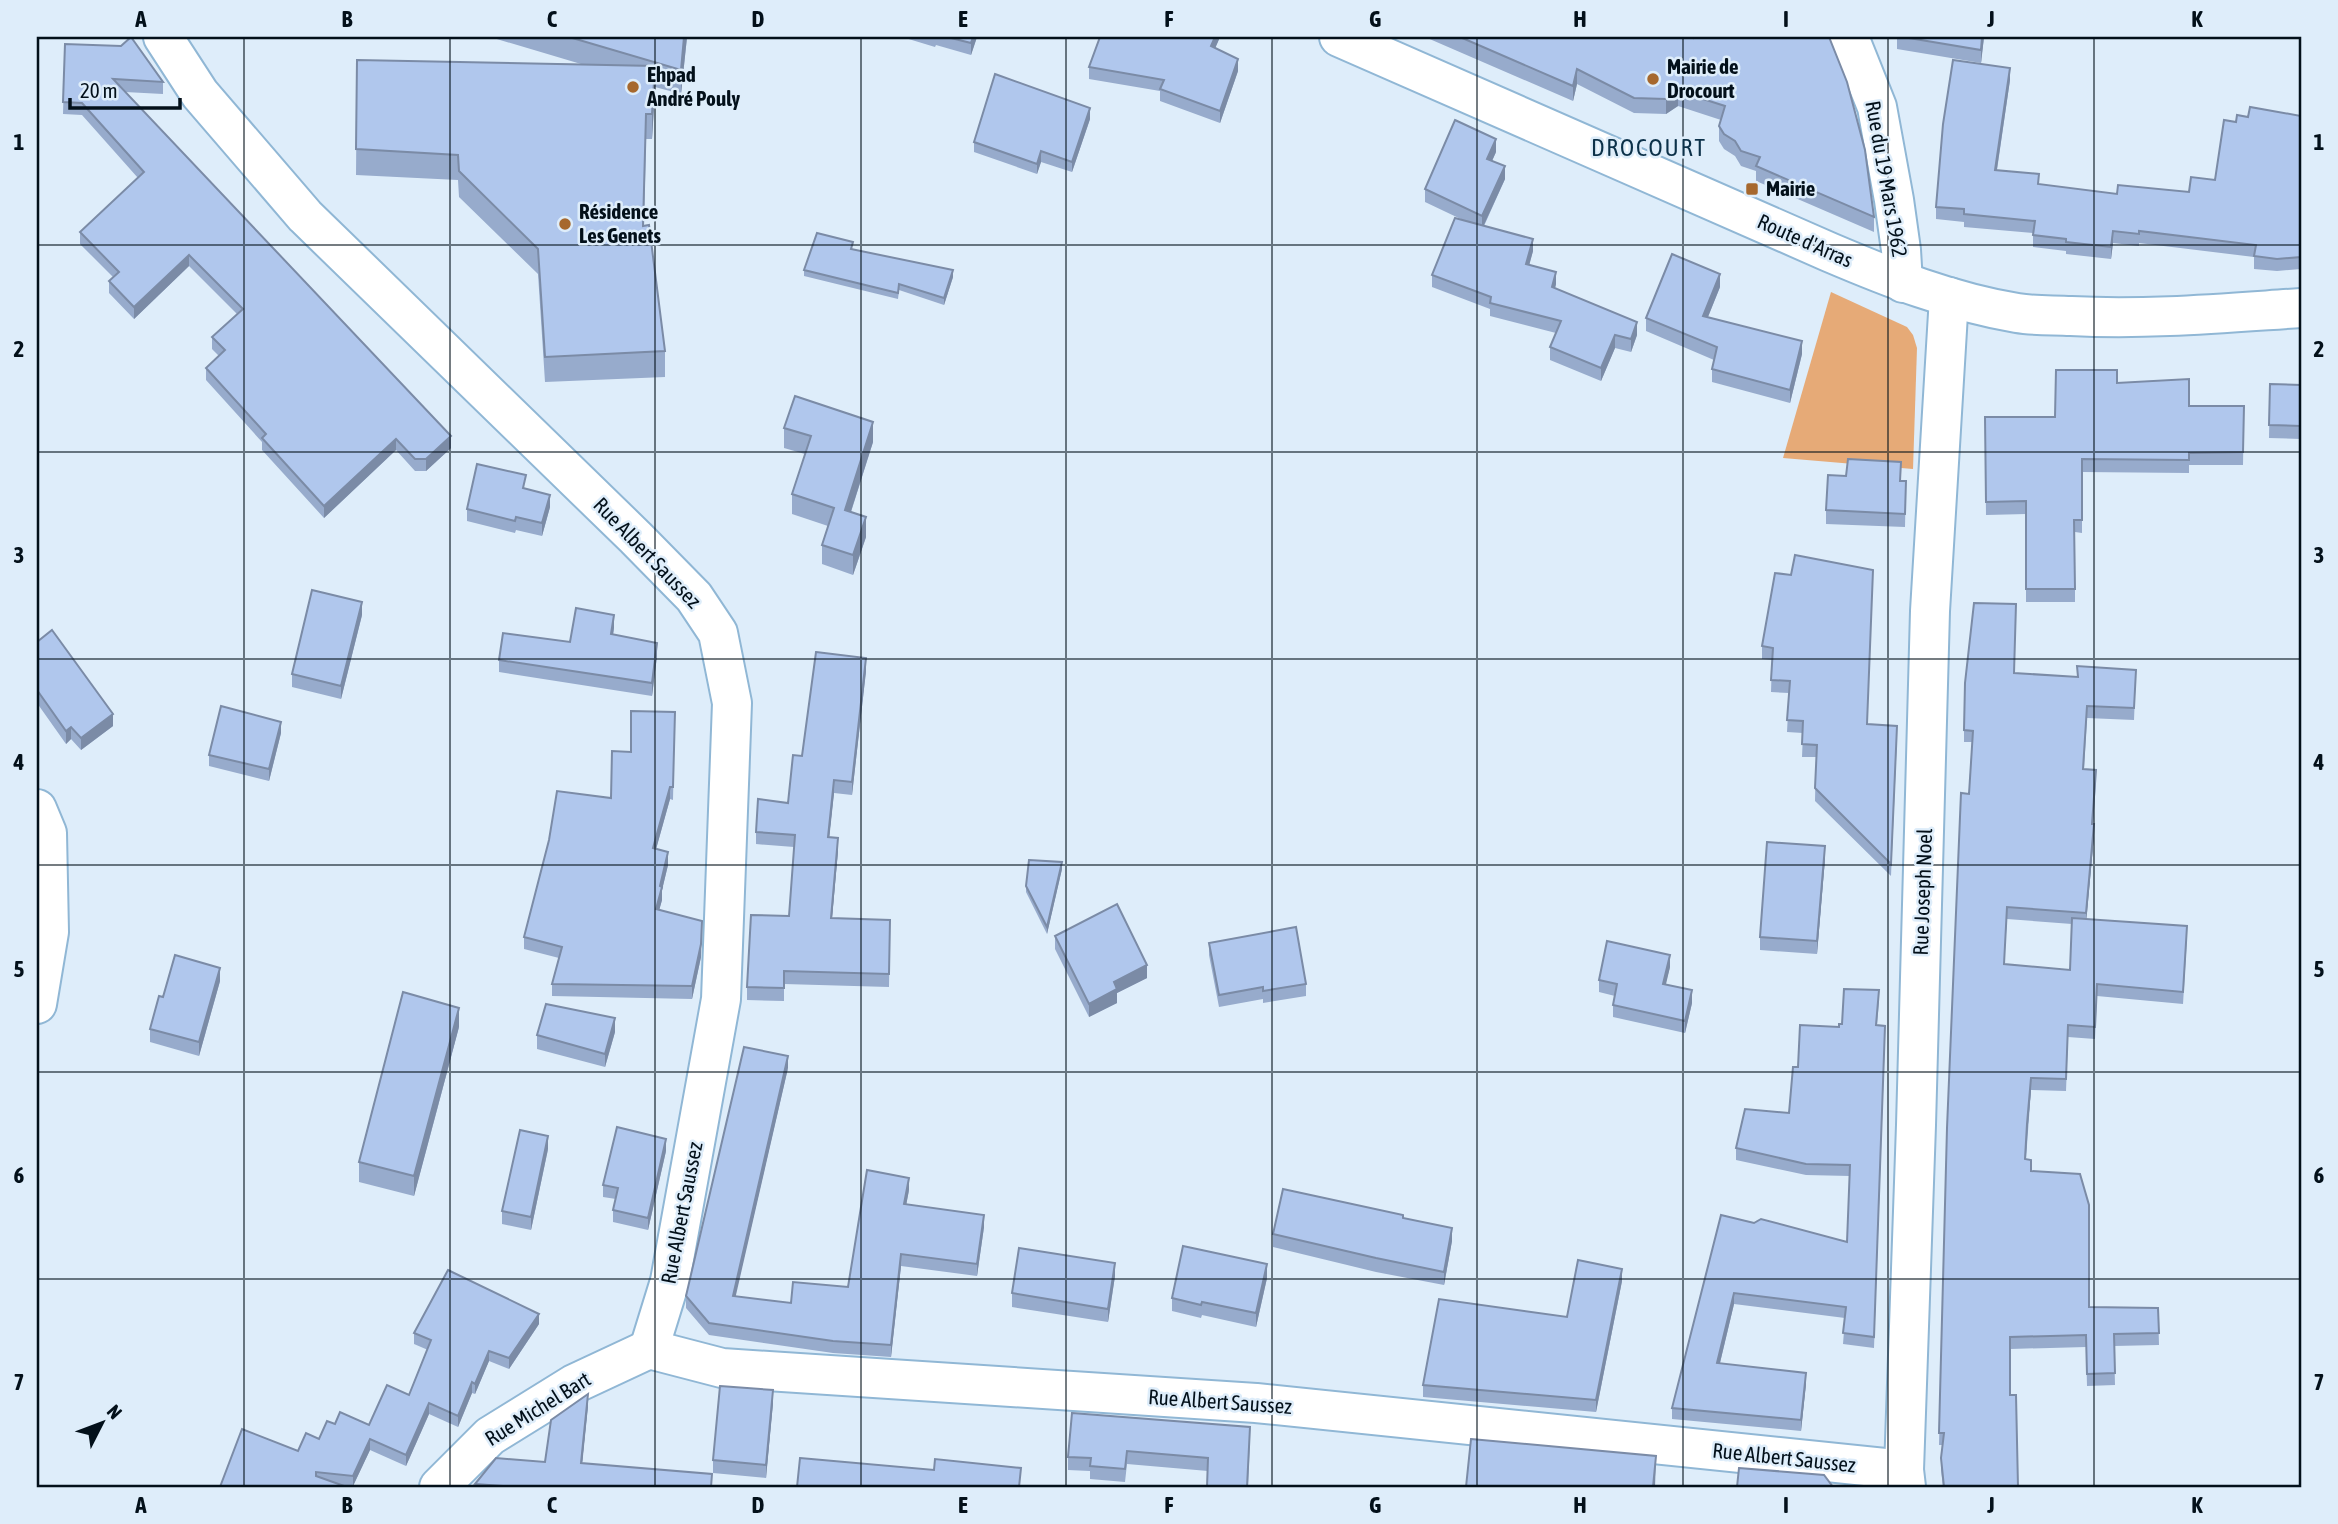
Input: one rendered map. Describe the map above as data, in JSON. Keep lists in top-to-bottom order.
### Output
{
  "streets": {
    "street": [
      "Rue du 19 Mars 1962",
      "Route d'Arras",
      "Rue Albert Saussez",
      "Rue Joseph Noel",
      "Rue Michel Bart"
    ]
  },
  "crossings": [
    ["Rue du 19 Mars 1962", "Route d'Arras"],
    ["Route d'Arras", "Rue Joseph Noel"],
    ["Rue Albert Saussez", "Rue Joseph Noel"],
    ["Rue Albert Saussez", "Rue Michel Bart"]
  ],
  "districts": ["DROCOURT"],
  "places": {
    "other": ["Mairie de Drocourt", "Ehpad André Pouly", "Résidence Les Genets"],
    "transit": ["Mairie"]
  },
  "scale_bar": "20 m",
  "north": "top right",
  "grid": {
    "columns": [
      "A",
      "B",
      "C",
      "D",
      "E",
      "F",
      "G",
      "H",
      "I",
      "J",
      "K"
    ],
    "rows": [
      "1",
      "2",
      "3",
      "4",
      "5",
      "6",
      "7"
    ]
  }
}
